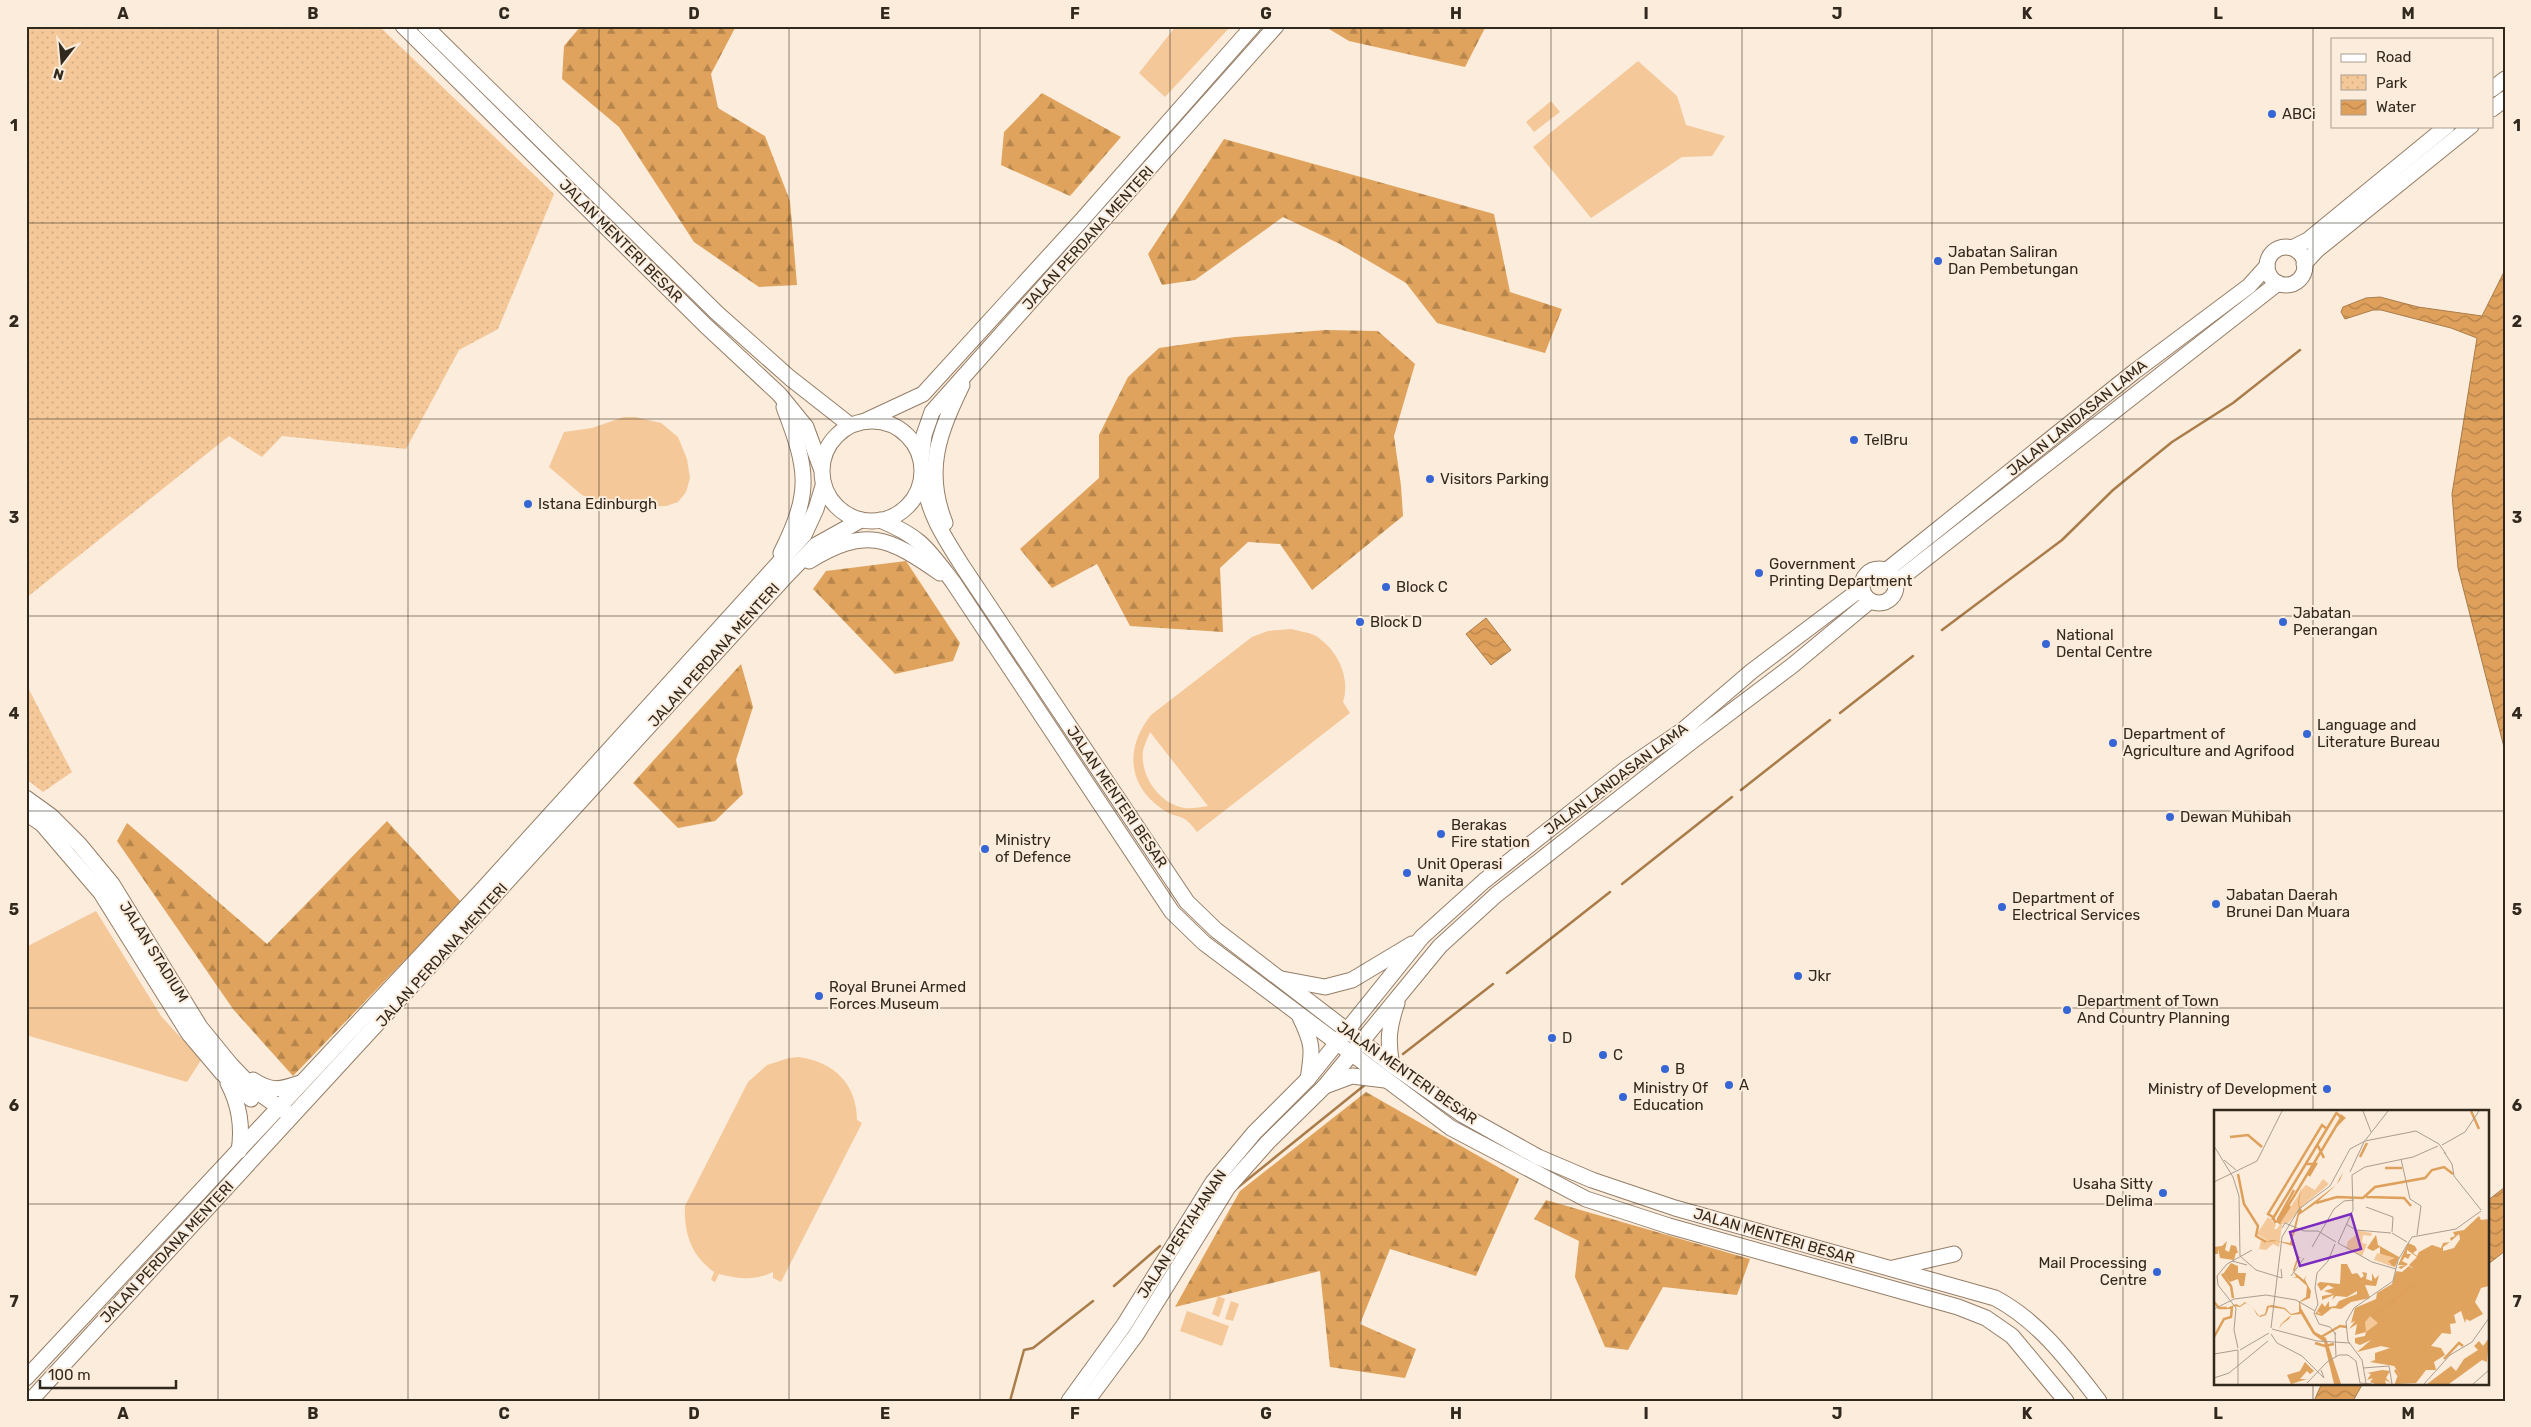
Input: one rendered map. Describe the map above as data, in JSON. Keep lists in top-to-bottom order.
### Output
{
  "streets": {
    "main road": [
      "JALAN PERDANA MENTERI",
      "JALAN MENTERI BESAR",
      "JALAN LANDASAN LAMA",
      "JALAN STADIUM",
      "JALAN PERTAHANAN"
    ]
  },
  "crossings": [
    ["JALAN PERDANA MENTERI", "JALAN MENTERI BESAR"],
    ["JALAN PERDANA MENTERI", "JALAN STADIUM"],
    ["JALAN MENTERI BESAR", "JALAN LANDASAN LAMA"],
    ["JALAN MENTERI BESAR", "JALAN PERTAHANAN"],
    ["JALAN LANDASAN LAMA", "JALAN PERTAHANAN"]
  ],
  "places": [
    "ABCi",
    "Jabatan Saliran Dan Pembetungan",
    "TelBru",
    "Visitors Parking",
    "Istana Edinburgh",
    "Government Printing Department",
    "Block C",
    "Block D",
    "Jabatan Penerangan",
    "National Dental Centre",
    "Language and Literature Bureau",
    "Department of Agriculture and Agrifood",
    "Dewan Muhibah",
    "Berakas Fire station",
    "Ministry of Defence",
    "Unit Operasi Wanita",
    "Jabatan Daerah Brunei Dan Muara",
    "Department of Electrical Services",
    "Jkr",
    "Royal Brunei Armed Forces Museum",
    "Department of Town And Country Planning",
    "D",
    "C",
    "B",
    "A",
    "Ministry of Development",
    "Ministry Of Education",
    "Usaha Sitty Delima",
    "Mail Processing Centre"
  ],
  "legend": ["Road", "Park", "Water"],
  "scale_bar": "100 m",
  "north": "bottom",
  "grid": {
    "columns": [
      "A",
      "B",
      "C",
      "D",
      "E",
      "F",
      "G",
      "H",
      "I",
      "J",
      "K",
      "L",
      "M"
    ],
    "rows": [
      "1",
      "2",
      "3",
      "4",
      "5",
      "6",
      "7"
    ]
  }
}
